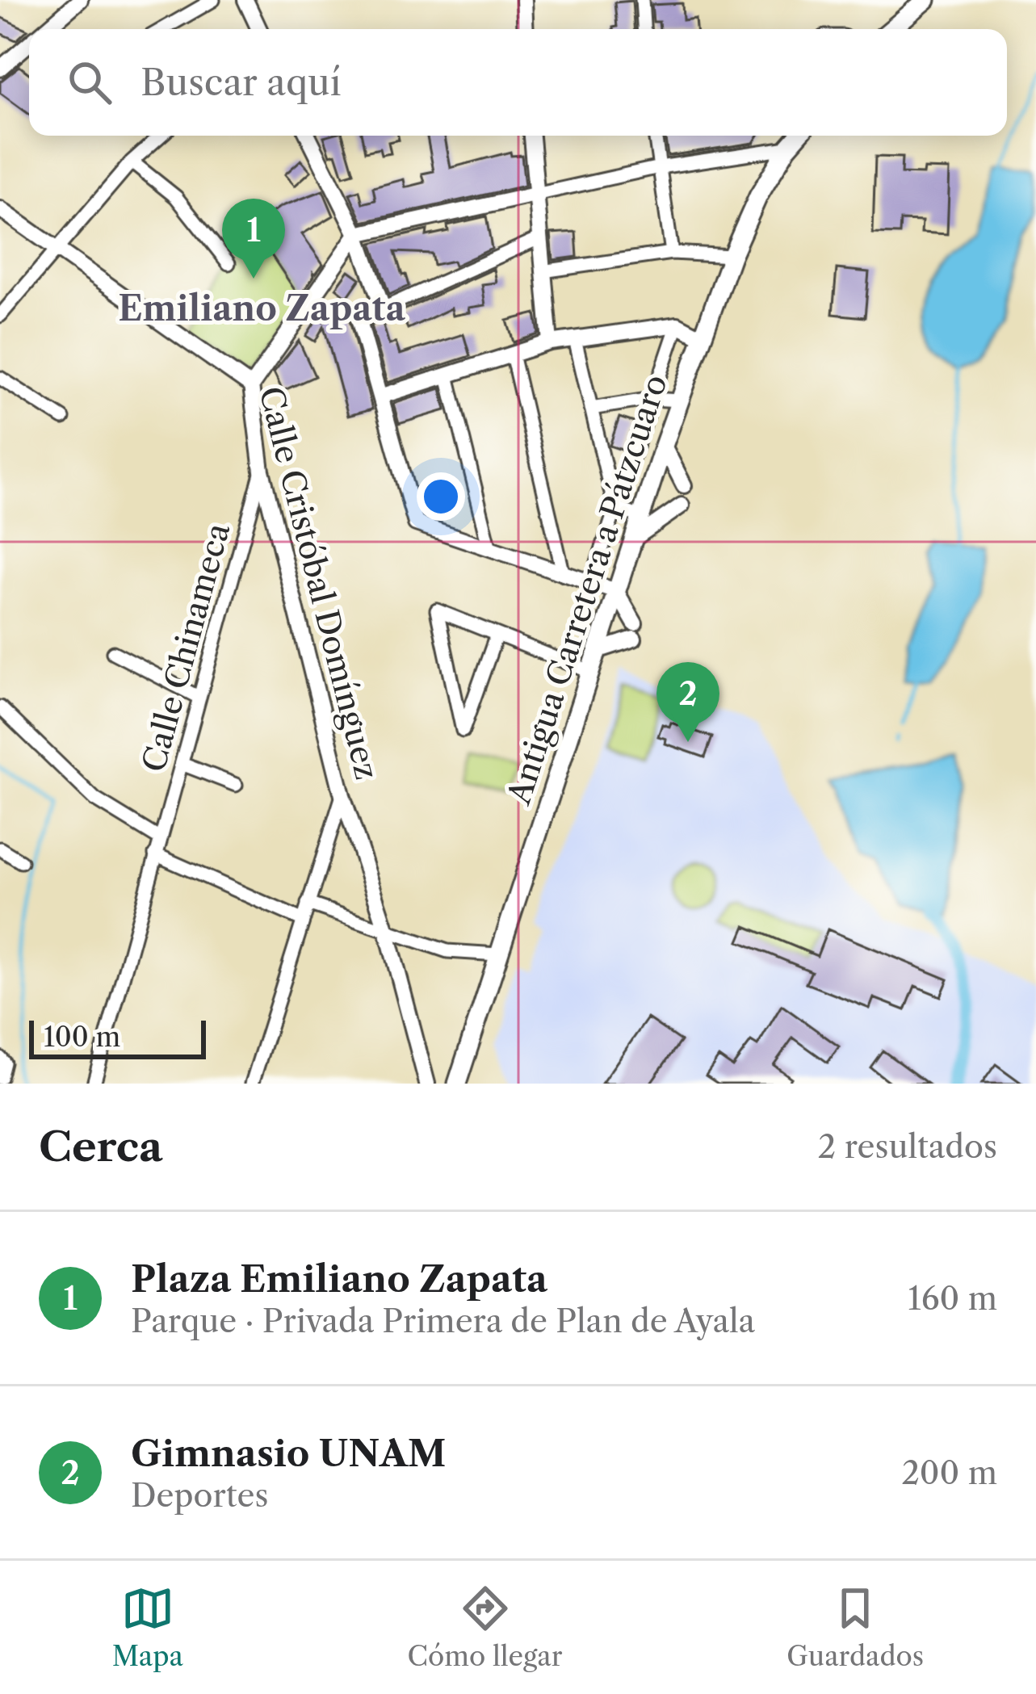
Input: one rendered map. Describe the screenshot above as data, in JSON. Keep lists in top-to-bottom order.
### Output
{
  "streets": {
    "main road": ["Antigua Carretera a Pátzcuaro"],
    "street": ["Calle Cristóbal Domínguez", "Calle Chinameca"]
  },
  "crossings": [
    ["Calle Cristóbal Domínguez", "Calle Chinameca"]
  ],
  "districts": ["Emiliano Zapata"],
  "scale_bar": "100 m",
  "page": {
    "search": "Buscar aquí",
    "pins": ["1", "2"],
    "scale": "100 m",
    "heading": ["Cerca", "2 resultados"],
    "list": [
      {
        "mark": "1",
        "name": "Plaza Emiliano Zapata",
        "note": "Parque · Privada Primera de Plan de Ayala",
        "value": "160 m"
      },
      {
        "mark": "2",
        "name": "Gimnasio UNAM",
        "note": "Deportes",
        "value": "200 m"
      }
    ],
    "nav": ["Mapa", "Cómo llegar", "Guardados"]
  }
}
